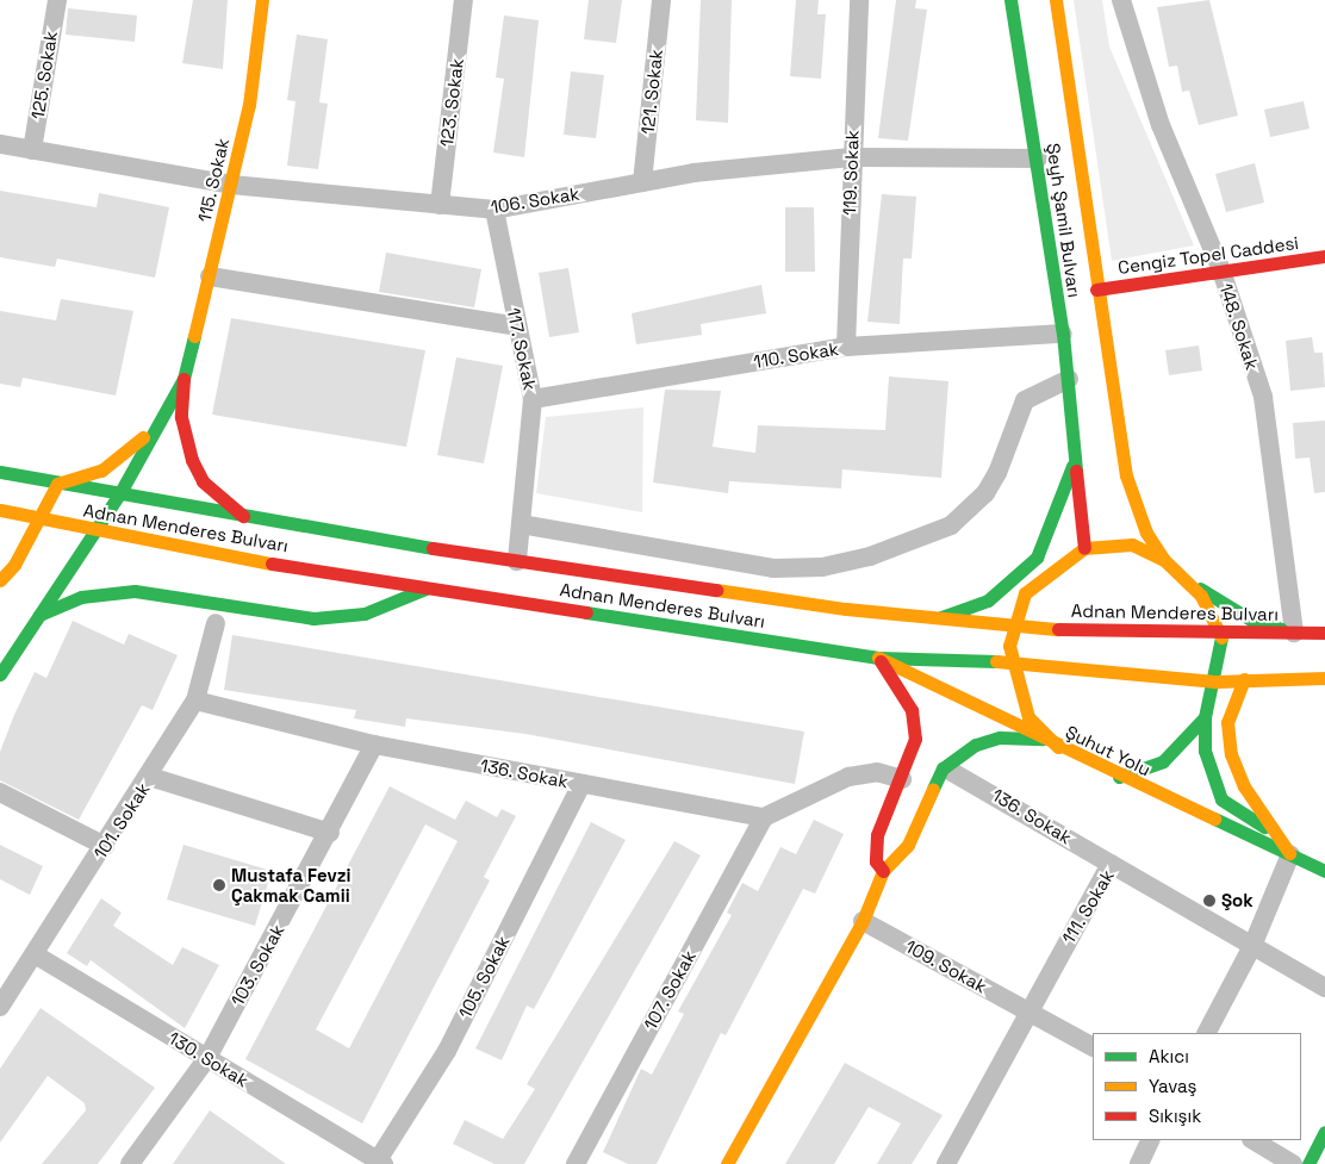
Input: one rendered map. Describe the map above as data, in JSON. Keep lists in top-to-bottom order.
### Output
{
  "streets": {
    "main road": [
      "115. Sokak",
      "Şeyh Şamil Bulvarı",
      "Cengiz Topel Caddesi",
      "Adnan Menderes Bulvarı",
      "Şuhut Yolu"
    ],
    "street": [
      "125. Sokak",
      "121. Sokak",
      "123. Sokak",
      "119. Sokak",
      "106. Sokak",
      "148. Sokak",
      "117. Sokak",
      "110. Sokak",
      "136. Sokak",
      "101. Sokak",
      "111. Sokak",
      "103. Sokak",
      "109. Sokak",
      "105. Sokak",
      "107. Sokak",
      "130. Sokak"
    ]
  },
  "crossings": [
    ["125. Sokak", "106. Sokak"],
    ["121. Sokak", "106. Sokak"],
    ["123. Sokak", "106. Sokak"],
    ["119. Sokak", "106. Sokak"],
    ["119. Sokak", "110. Sokak"],
    ["115. Sokak", "106. Sokak"],
    ["115. Sokak", "Adnan Menderes Bulvarı"],
    ["106. Sokak", "Şeyh Şamil Bulvarı"],
    ["106. Sokak", "117. Sokak"],
    ["Şeyh Şamil Bulvarı", "Cengiz Topel Caddesi"],
    ["Şeyh Şamil Bulvarı", "110. Sokak"],
    ["Cengiz Topel Caddesi", "148. Sokak"],
    ["148. Sokak", "Adnan Menderes Bulvarı"],
    ["117. Sokak", "110. Sokak"],
    ["117. Sokak", "Adnan Menderes Bulvarı"],
    ["Adnan Menderes Bulvarı", "Şuhut Yolu"],
    ["136. Sokak", "101. Sokak"],
    ["136. Sokak", "111. Sokak"],
    ["136. Sokak", "103. Sokak"],
    ["136. Sokak", "105. Sokak"],
    ["136. Sokak", "107. Sokak"],
    ["101. Sokak", "130. Sokak"],
    ["111. Sokak", "109. Sokak"],
    ["103. Sokak", "130. Sokak"],
    ["105. Sokak", "130. Sokak"]
  ],
  "places": ["Mustafa Fevzi Çakmak Camii", "Şok"],
  "legend": ["Akıcı", "Yavaş", "Sıkışık"]
}
